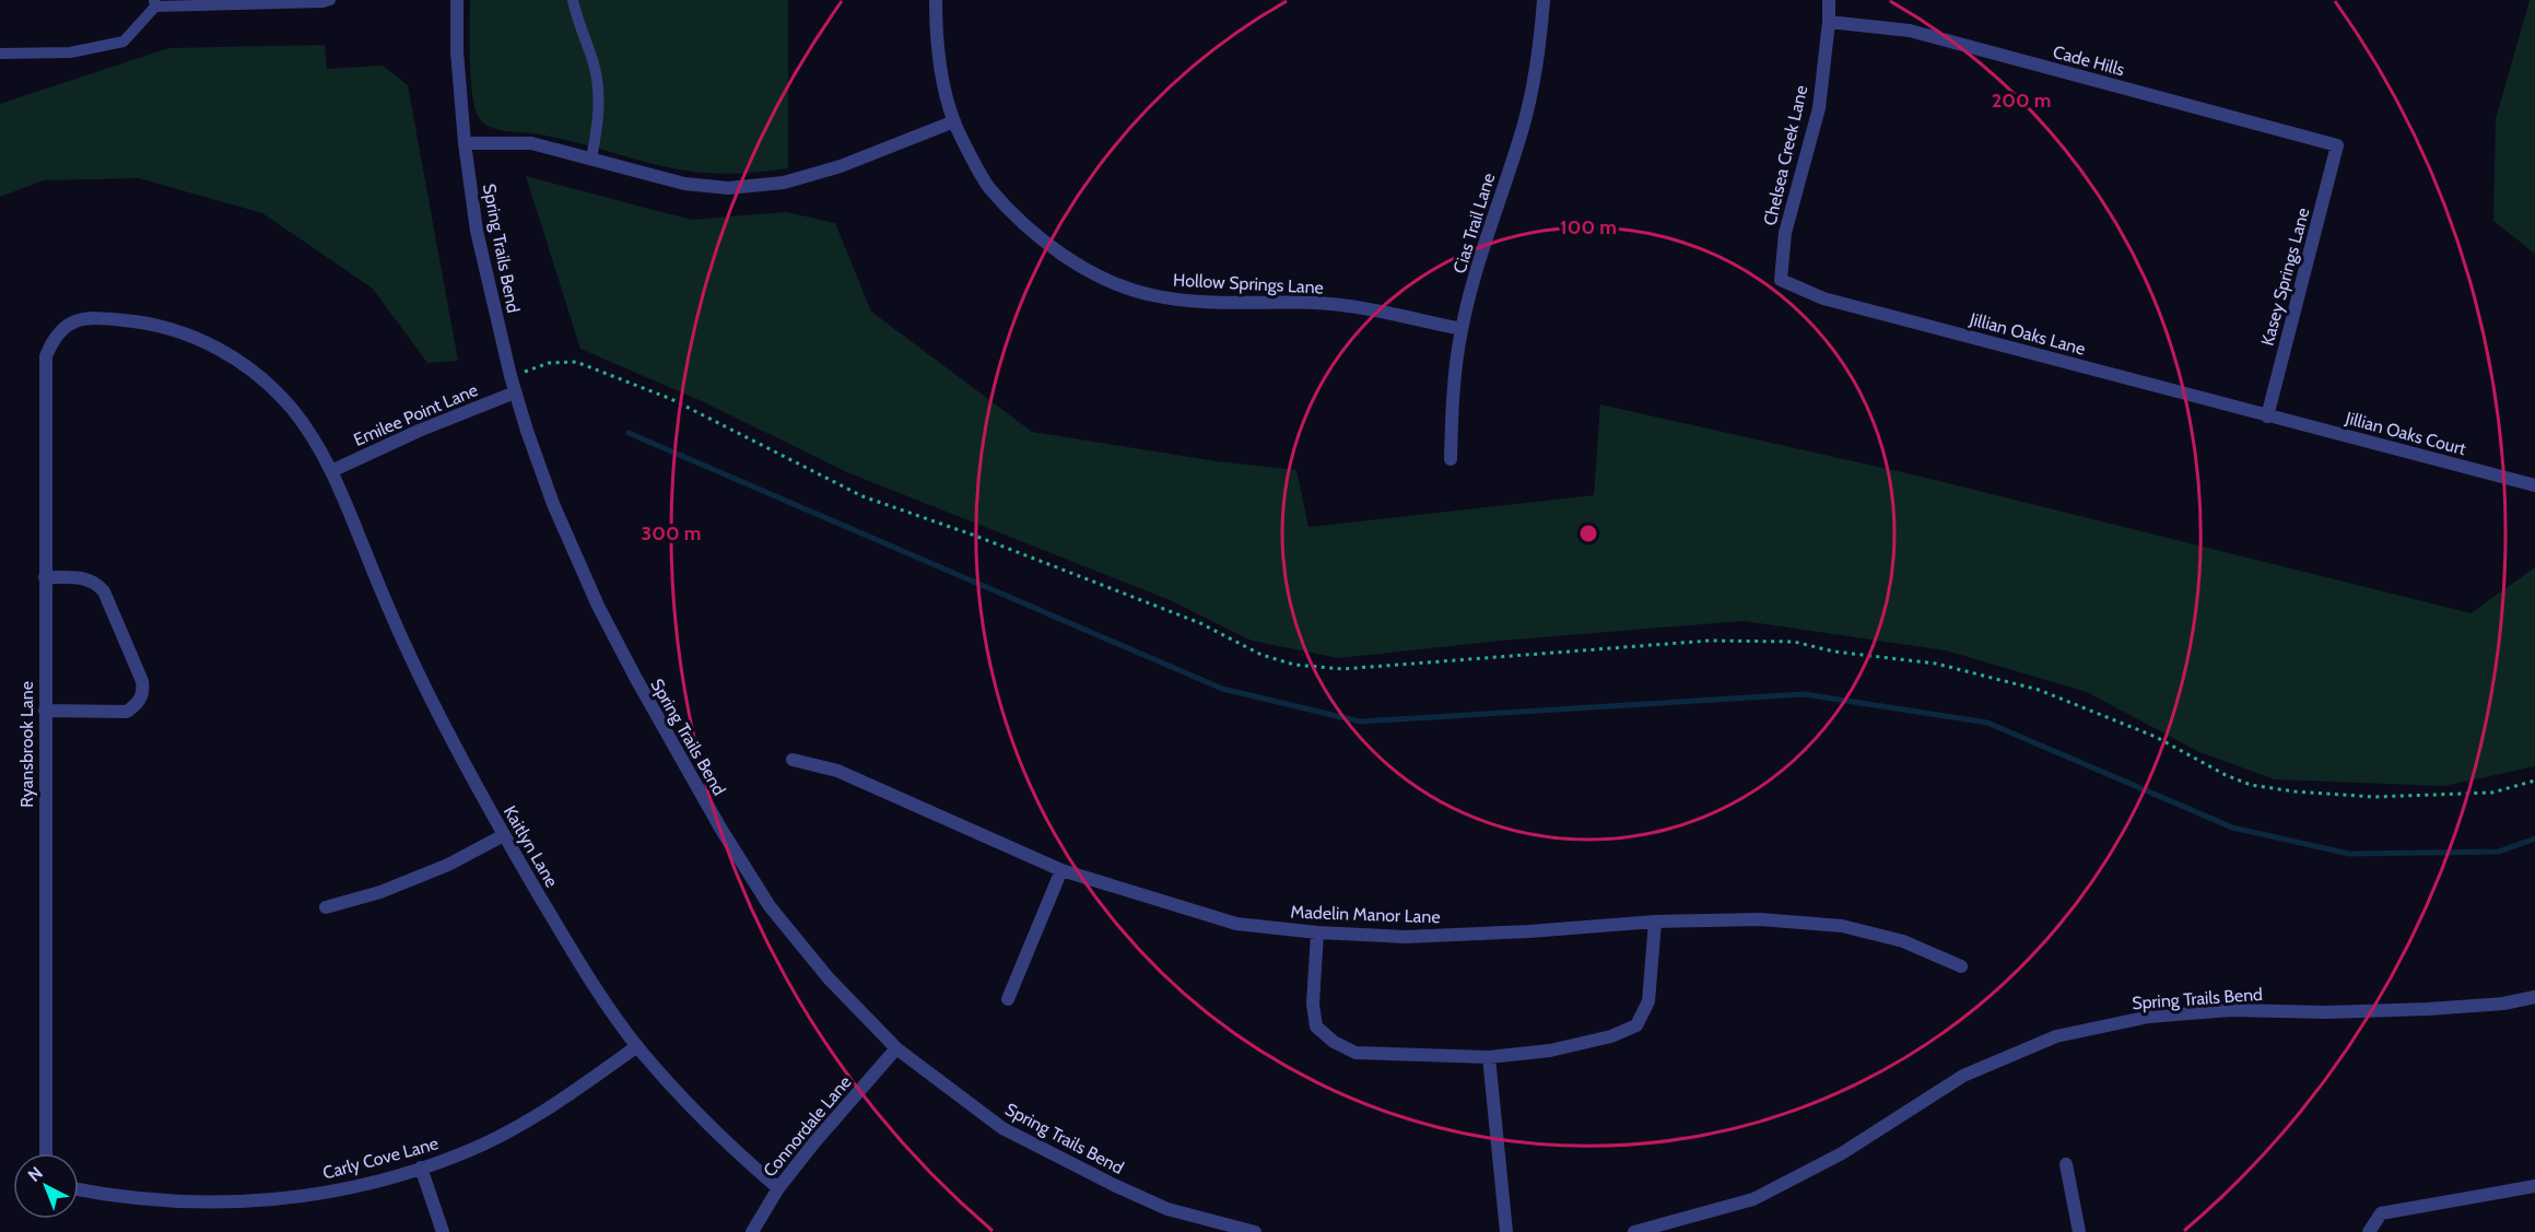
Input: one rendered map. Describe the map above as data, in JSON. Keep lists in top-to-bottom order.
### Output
{
  "streets": {
    "street": [
      "Cade Hills",
      "Chelsea Creek Lane",
      "Cias Trail Lane",
      "Spring Trails Bend",
      "Kasey Springs Lane",
      "Hollow Springs Lane",
      "Jillian Oaks Lane",
      "Emilee Point Lane",
      "Jillian Oaks Court",
      "Ryansbrook Lane",
      "Kaitlyn Lane",
      "Madelin Manor Lane",
      "Connordale Lane",
      "Carly Cove Lane"
    ]
  },
  "crossings": [
    ["Cade Hills", "Chelsea Creek Lane"],
    ["Cade Hills", "Kasey Springs Lane"],
    ["Chelsea Creek Lane", "Jillian Oaks Lane"],
    ["Cias Trail Lane", "Hollow Springs Lane"],
    ["Spring Trails Bend", "Emilee Point Lane"],
    ["Spring Trails Bend", "Connordale Lane"],
    ["Kasey Springs Lane", "Jillian Oaks Lane"],
    ["Kasey Springs Lane", "Jillian Oaks Court"],
    ["Jillian Oaks Lane", "Jillian Oaks Court"],
    ["Emilee Point Lane", "Ryansbrook Lane"],
    ["Emilee Point Lane", "Kaitlyn Lane"],
    ["Ryansbrook Lane", "Kaitlyn Lane"],
    ["Kaitlyn Lane", "Connordale Lane"],
    ["Kaitlyn Lane", "Carly Cove Lane"]
  ],
  "north": "top left",
  "rings": ["200 m", "100 m", "300 m"]
}
